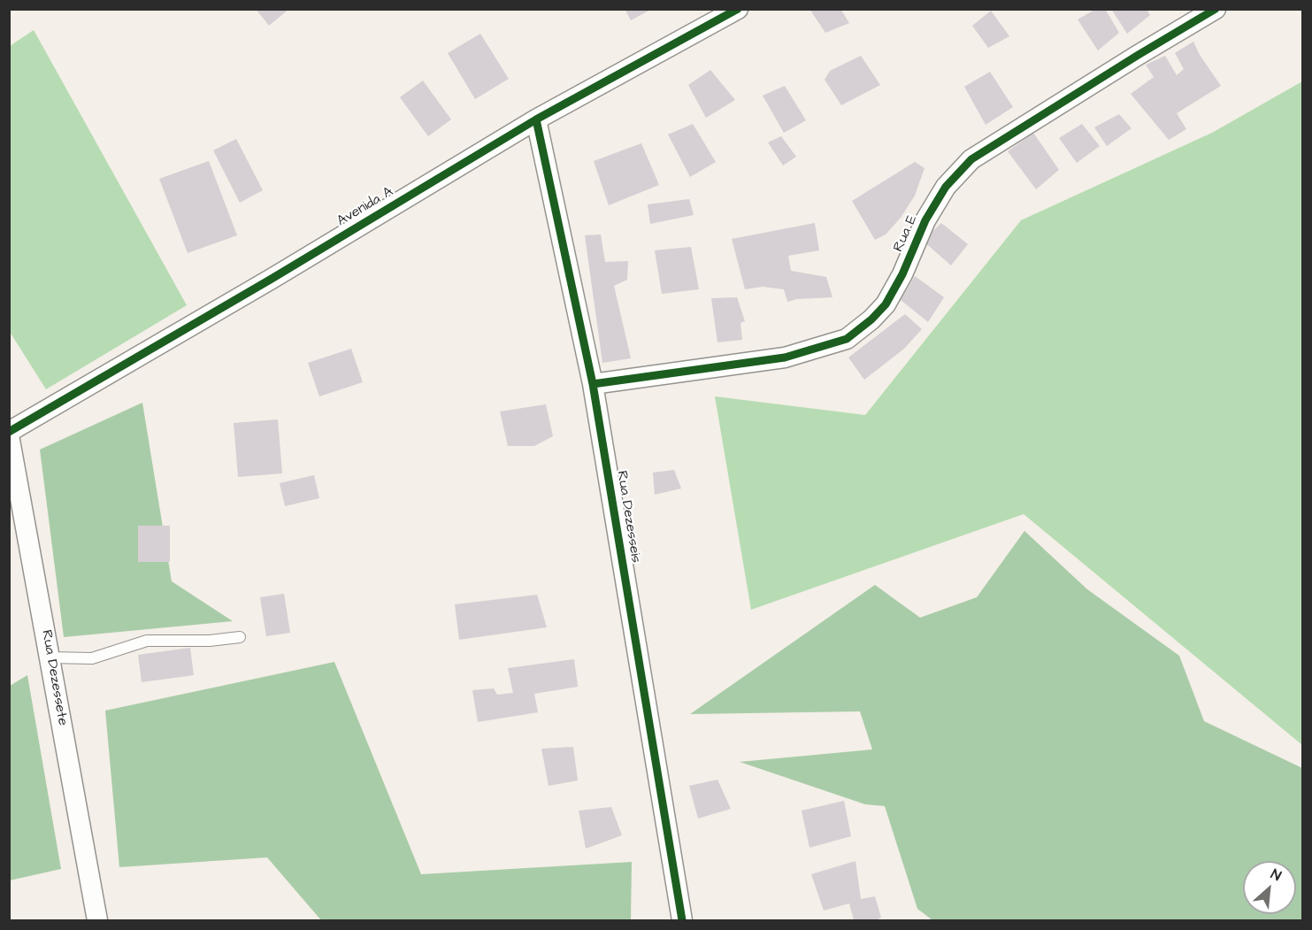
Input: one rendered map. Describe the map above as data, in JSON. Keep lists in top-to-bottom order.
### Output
{
  "streets": {
    "street": [
      "Avenida A",
      "Rua E",
      "Rua Dezesseis",
      "Rua Dezessete"
    ]
  },
  "crossings": [
    ["Avenida A", "Rua Dezesseis"],
    ["Rua E", "Rua Dezesseis"]
  ],
  "north": "top right"
}
